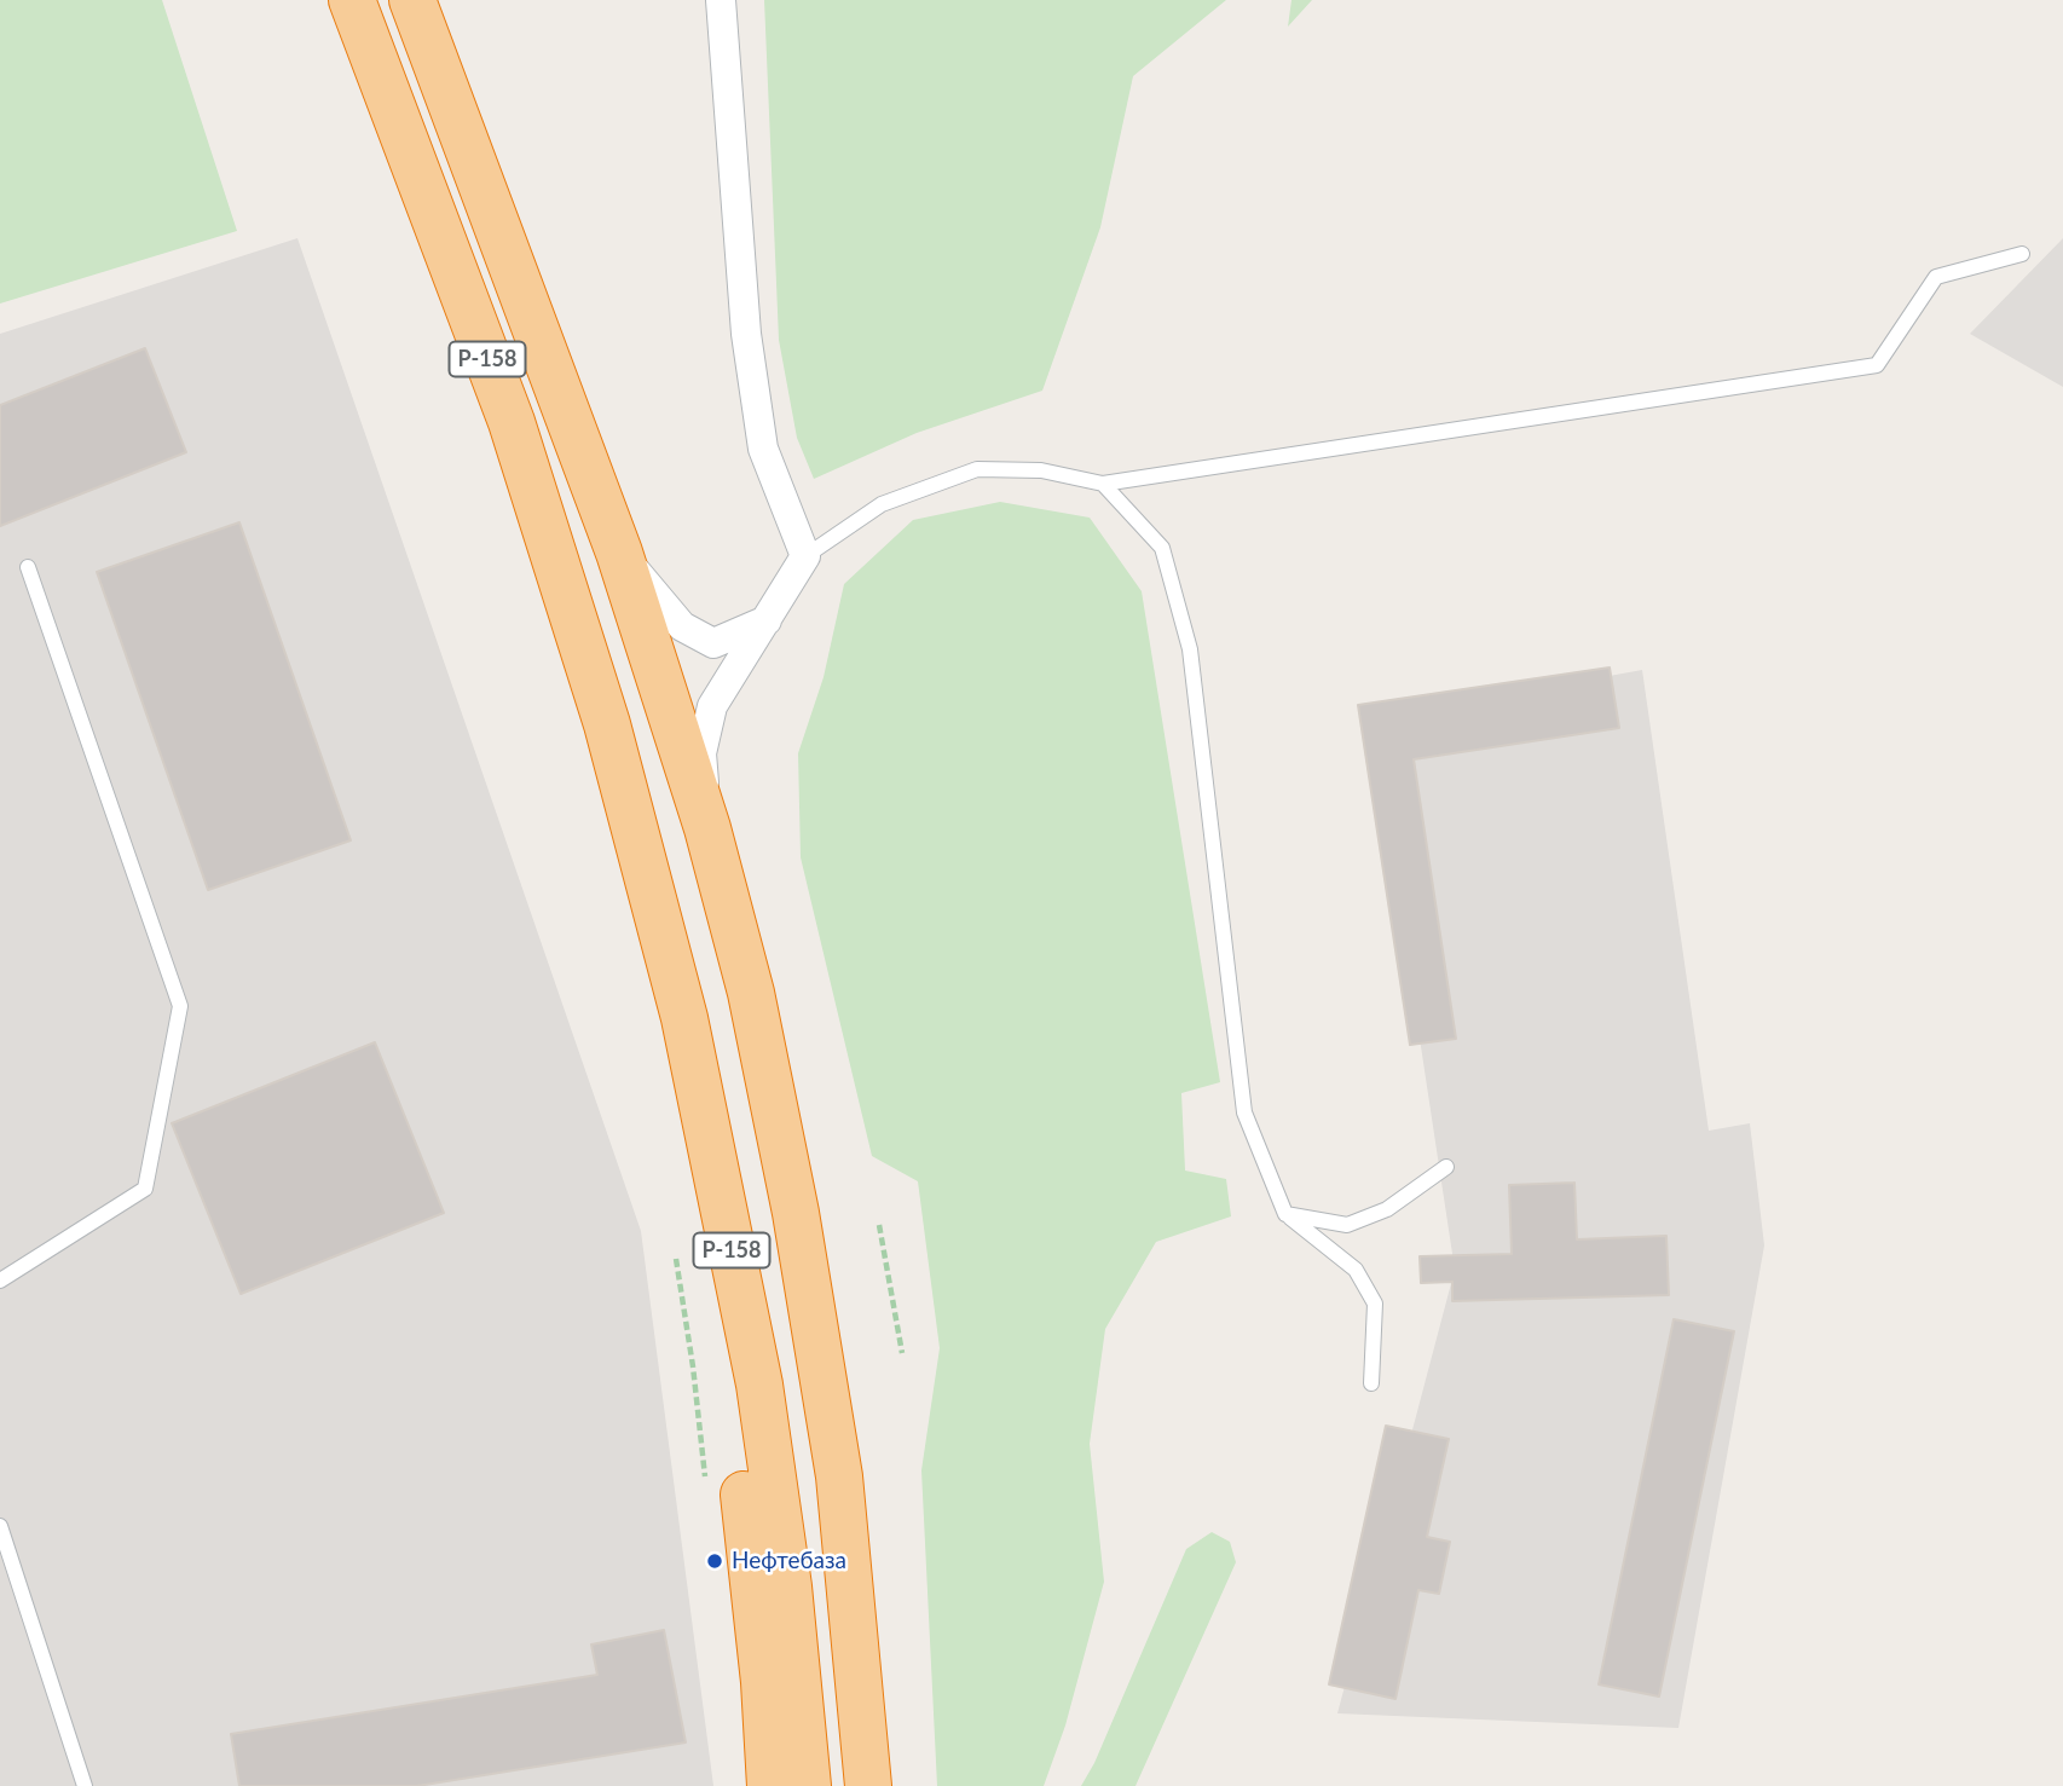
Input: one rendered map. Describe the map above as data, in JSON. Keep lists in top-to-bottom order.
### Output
{
  "streets": {
    "highway": ["Р-158"]
  },
  "places": ["Нефтебаза"]
}
